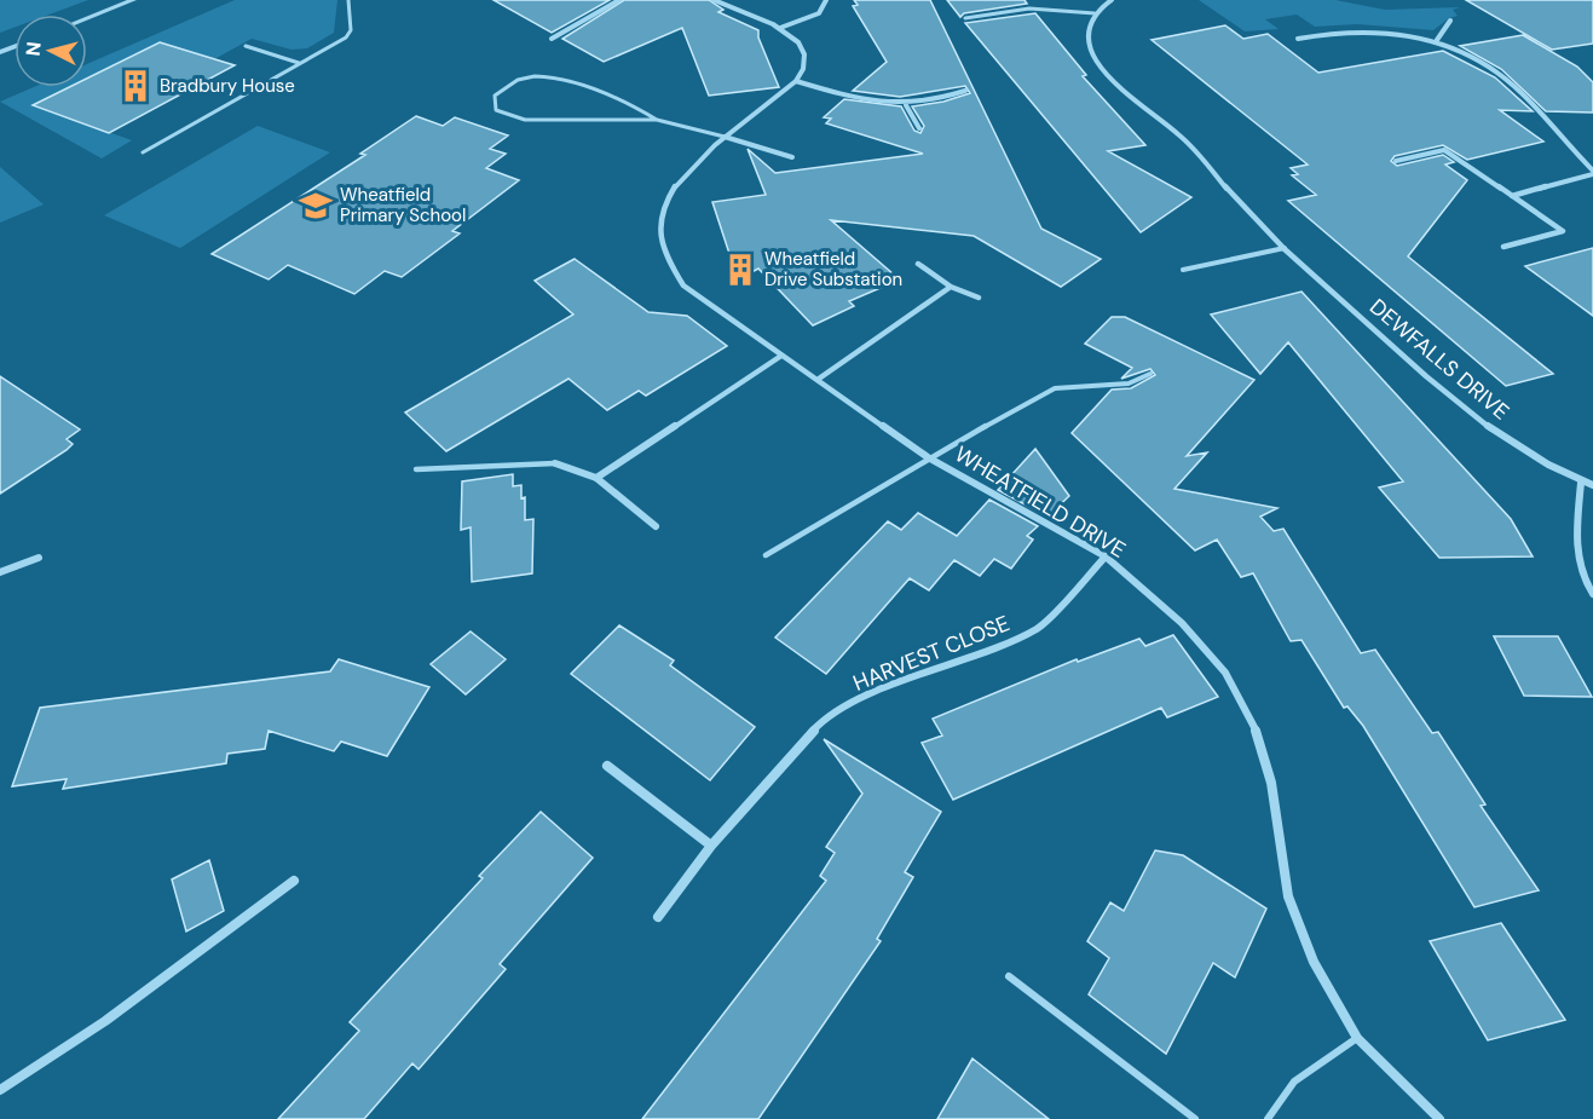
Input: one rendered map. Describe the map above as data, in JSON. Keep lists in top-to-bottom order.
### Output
{
  "streets": {
    "street": ["DEWFALLS DRIVE", "WHEATFIELD DRIVE", "HARVEST CLOSE"]
  },
  "crossings": [
    ["WHEATFIELD DRIVE", "HARVEST CLOSE"]
  ],
  "places": {
    "building": ["Bradbury House", "Wheatfield Drive Substation"],
    "school or university": ["Wheatfield Primary School"]
  },
  "north": "left"
}
